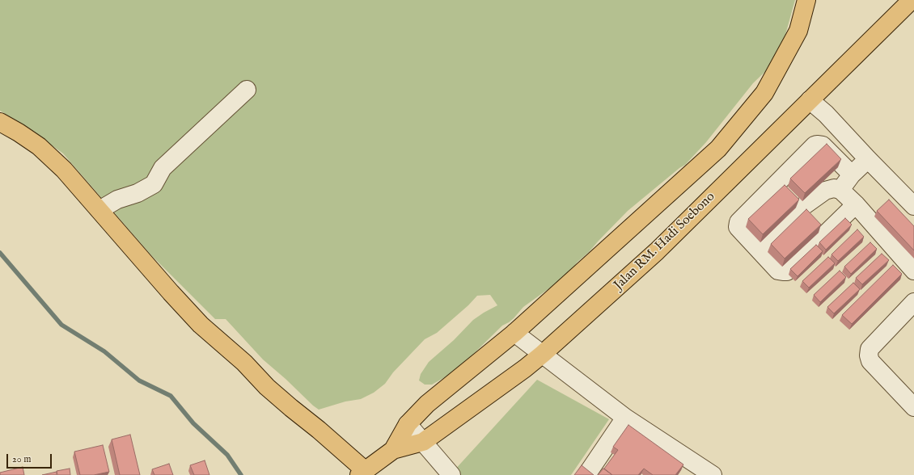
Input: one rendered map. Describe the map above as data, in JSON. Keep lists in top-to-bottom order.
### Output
{
  "streets": {
    "main road": ["Jalan RM. Hadi Soebono"]
  },
  "scale_bar": "20 m"
}
